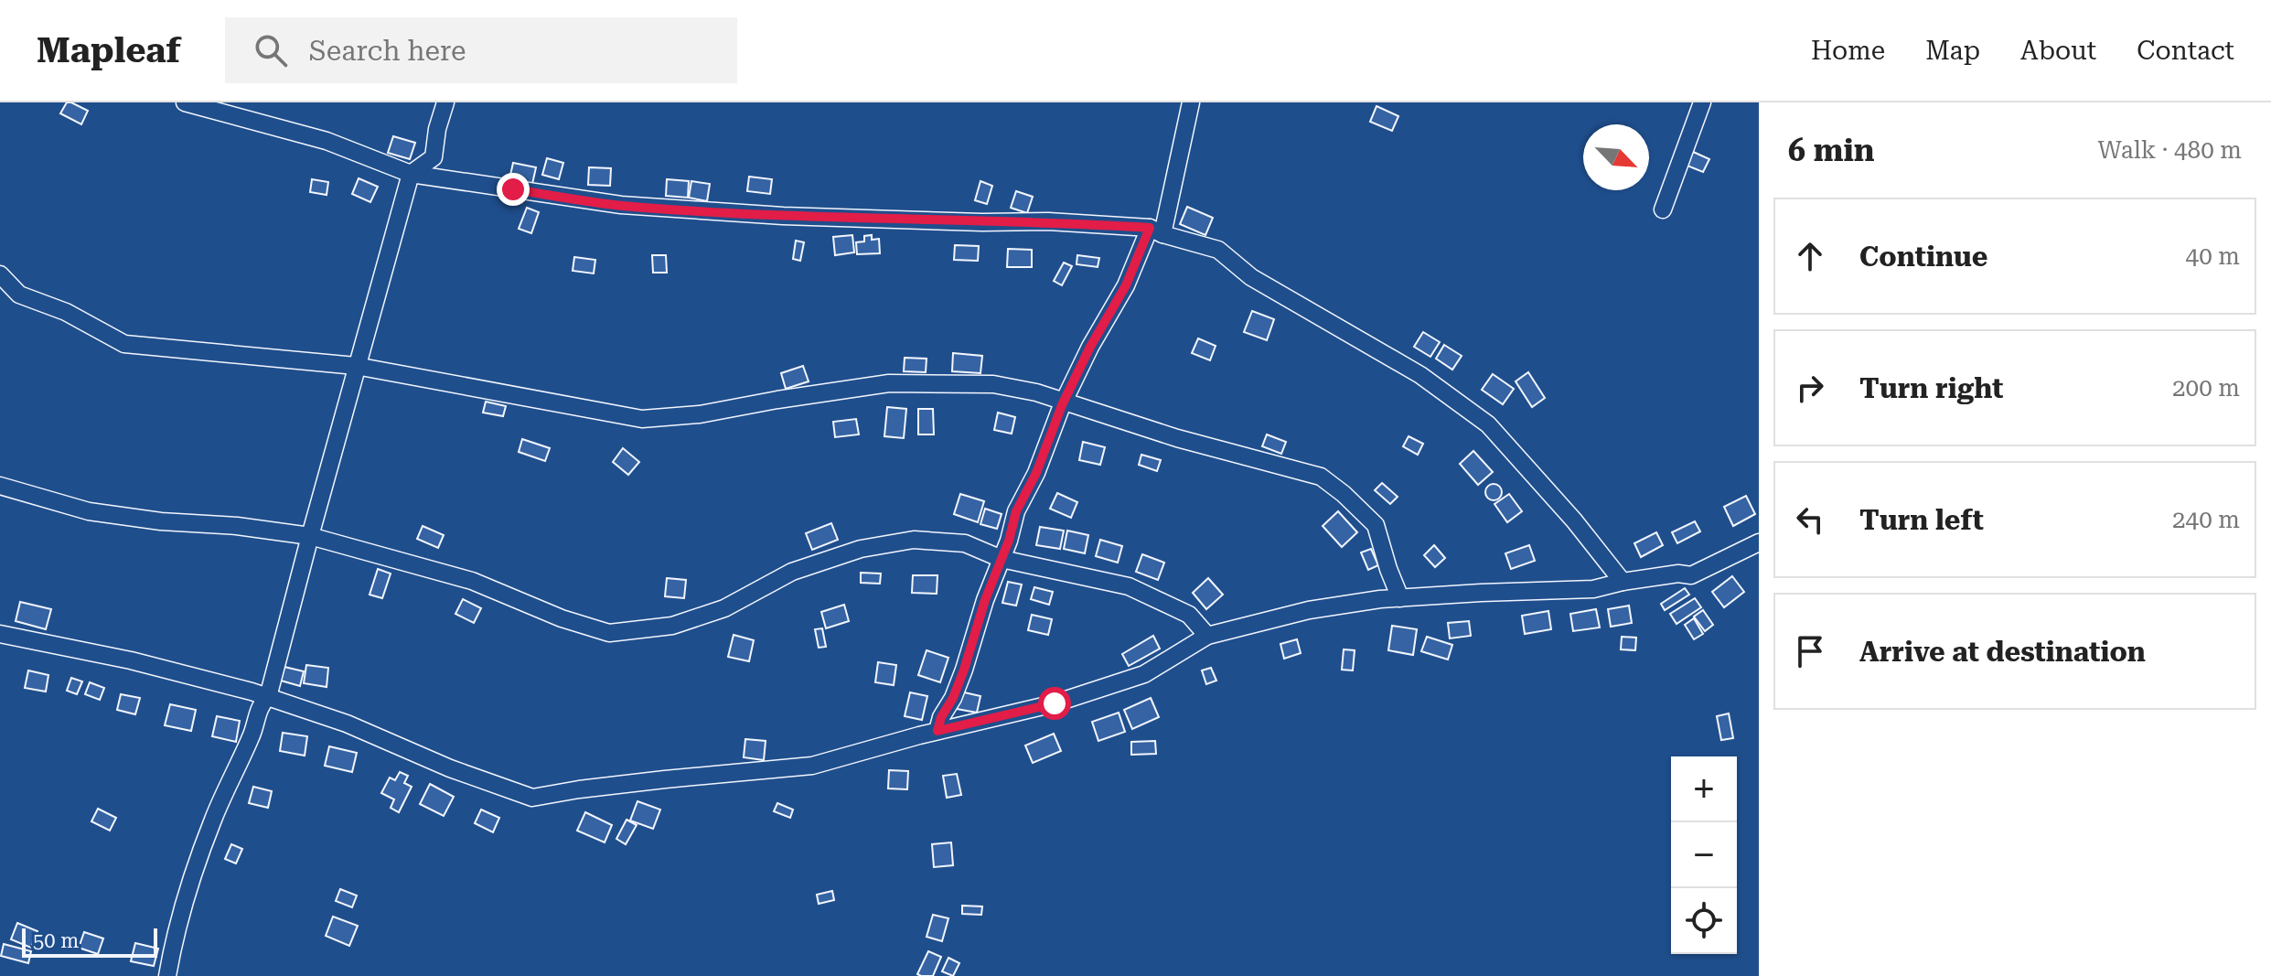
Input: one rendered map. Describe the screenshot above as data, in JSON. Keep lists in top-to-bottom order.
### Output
{
  "scale_bar": "50 m",
  "north": "bottom right",
  "page": {
    "header": "Mapleaf",
    "search": "Search here",
    "nav": [
      "Home",
      "Map",
      "About",
      "Contact"
    ],
    "heading": ["6 min", "Walk · 480 m"],
    "list": [
      ["Continue", "40 m"],
      ["Turn right", "200 m"],
      ["Turn left", "240 m"],
      "Arrive at destination"
    ],
    "map_buttons": ["+", "−"],
    "scale": "50 m"
  }
}
